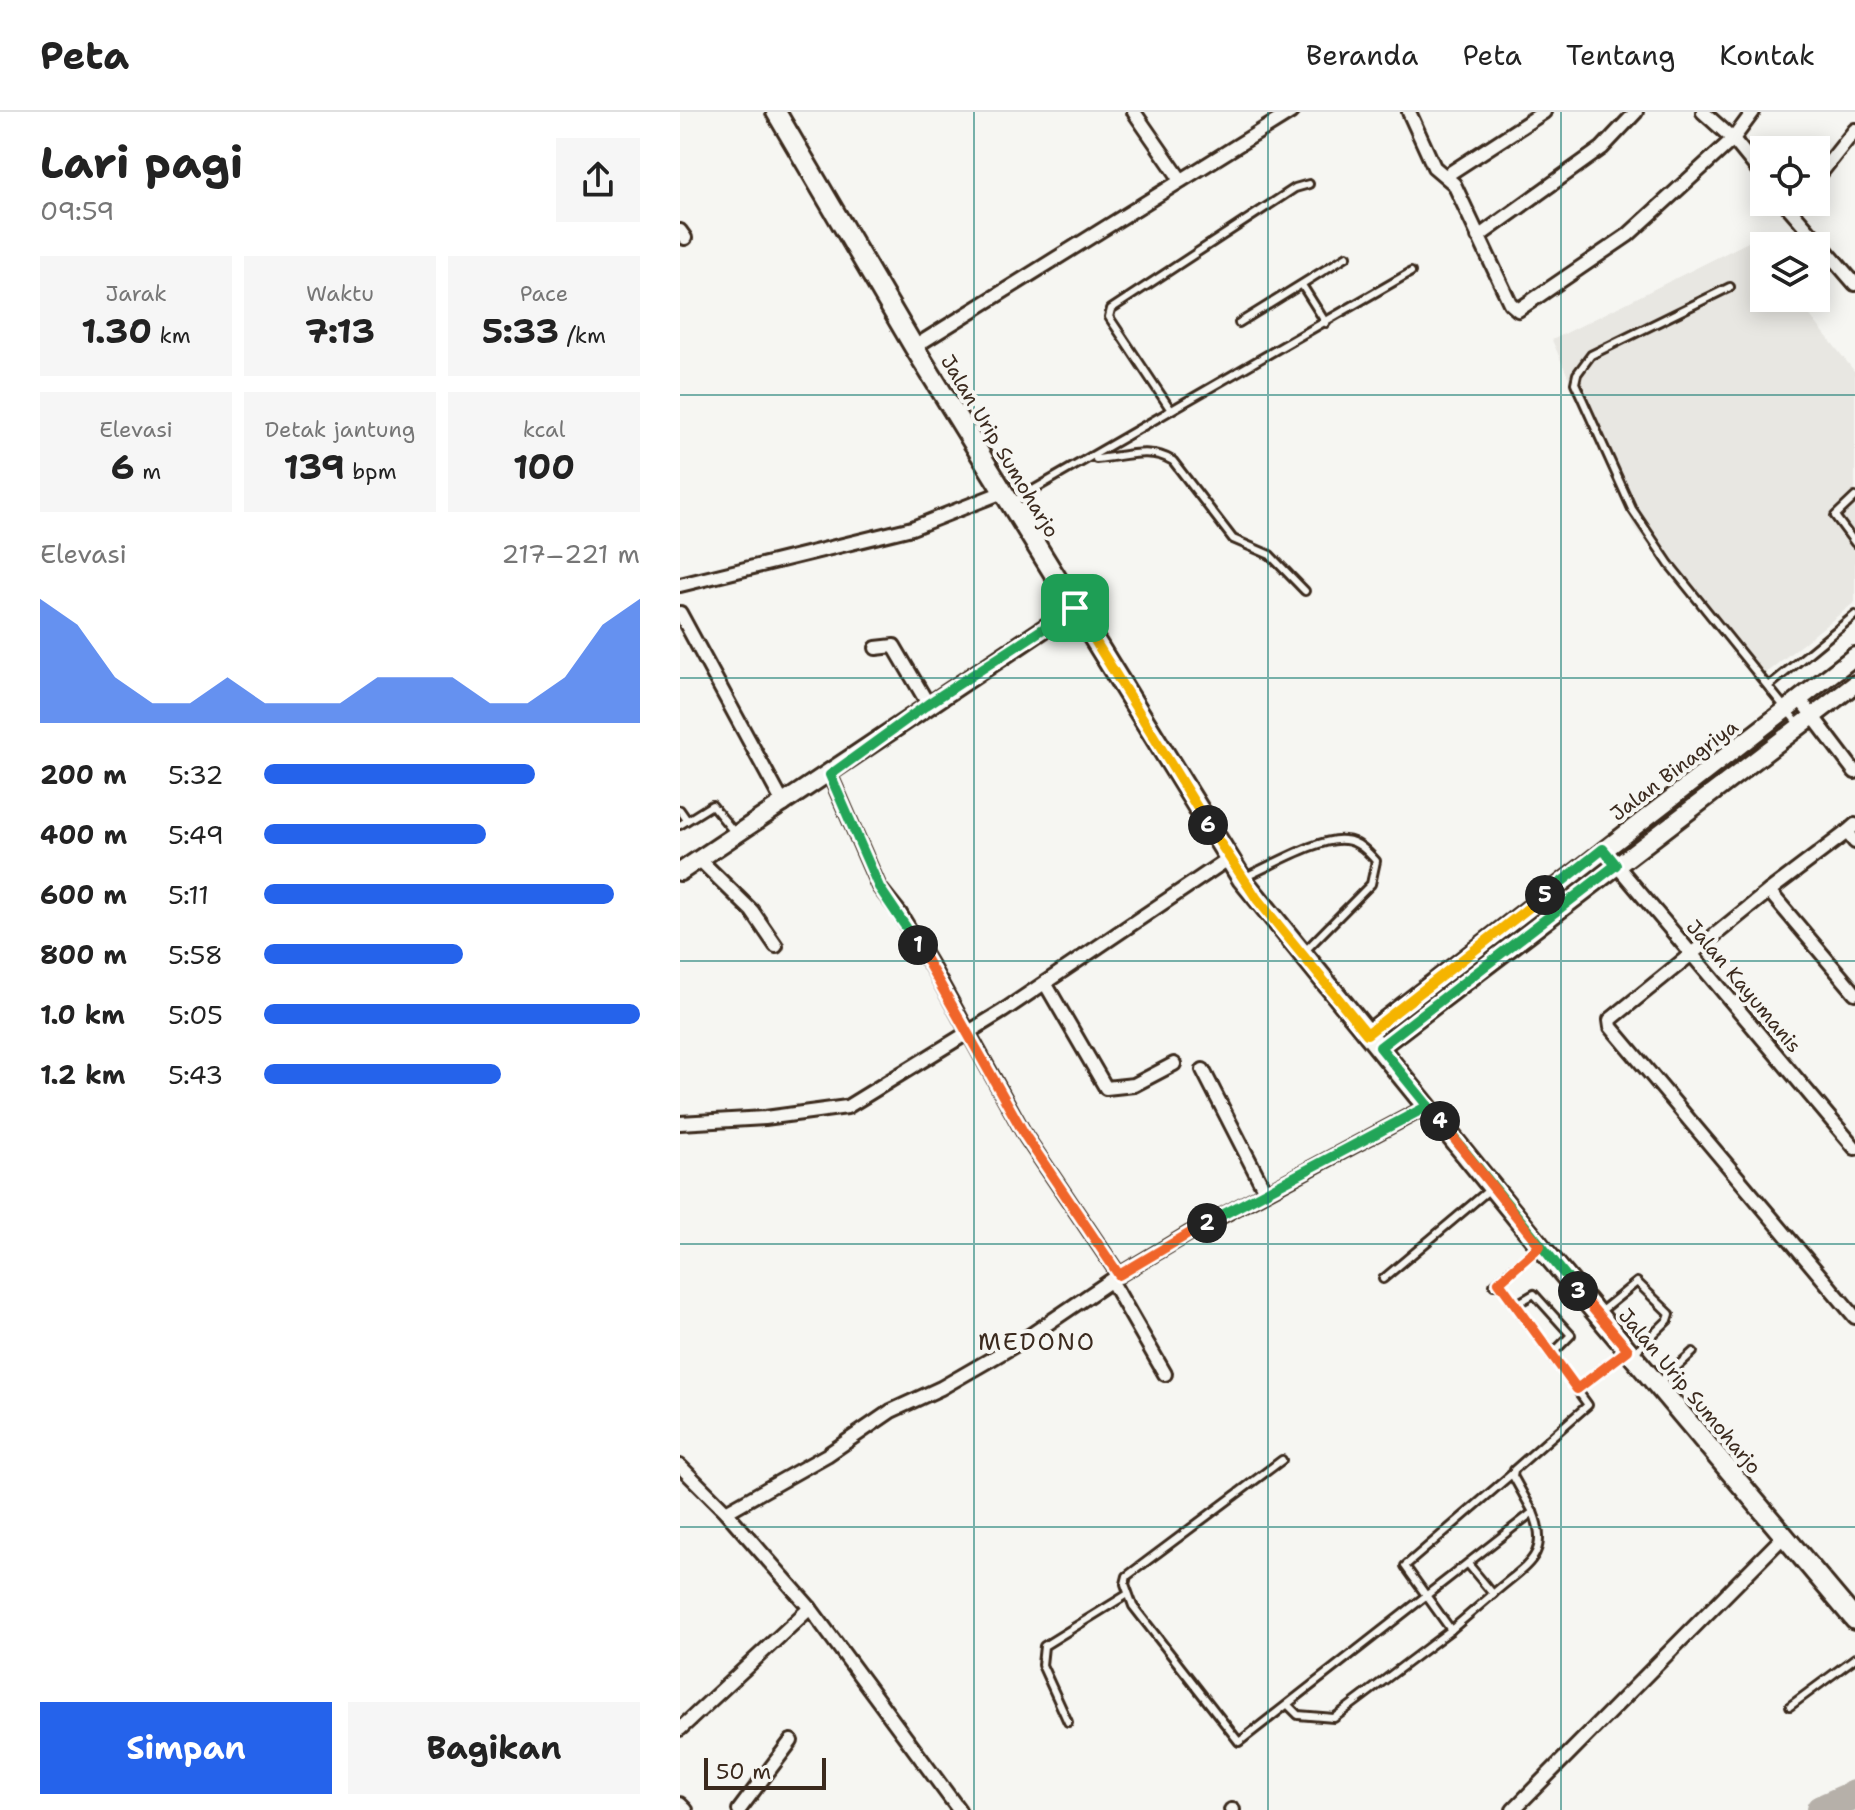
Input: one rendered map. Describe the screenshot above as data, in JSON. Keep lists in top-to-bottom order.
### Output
{
  "streets": {
    "main road": ["Jalan Urip Sumoharjo"],
    "street": ["Jalan Binagriya", "Jalan Kayumanis"]
  },
  "crossings": [
    ["Jalan Urip Sumoharjo", "Jalan Binagriya"],
    ["Jalan Binagriya", "Jalan Kayumanis"]
  ],
  "districts": ["MEDONO"],
  "scale_bar": "50 m",
  "page": {
    "header": "Peta",
    "nav": [
      "Beranda",
      "Peta",
      "Tentang",
      "Kontak"
    ],
    "heading": ["Lari pagi", "09:59"],
    "stats": [
      ["Jarak", "1.30 km"],
      ["Waktu", "7:13"],
      ["Pace", "5:33 /km"],
      ["Elevasi", "6 m"],
      ["Detak jantung", "139 bpm"],
      ["kcal", "100"]
    ],
    "chart": ["Elevasi", "217–221 m"],
    "list": [
      {
        "name": "200 m",
        "note": "5:32"
      },
      {
        "name": "400 m",
        "note": "5:49"
      },
      {
        "name": "600 m",
        "note": "5:11"
      },
      {
        "name": "800 m",
        "note": "5:58"
      },
      {
        "name": "1.0 km",
        "note": "5:05"
      },
      {
        "name": "1.2 km",
        "note": "5:43"
      }
    ],
    "pins": [
      "6",
      "5",
      "1",
      "4",
      "2",
      "3"
    ],
    "buttons": ["Simpan", "Bagikan"],
    "scale": "50 m"
  }
}
